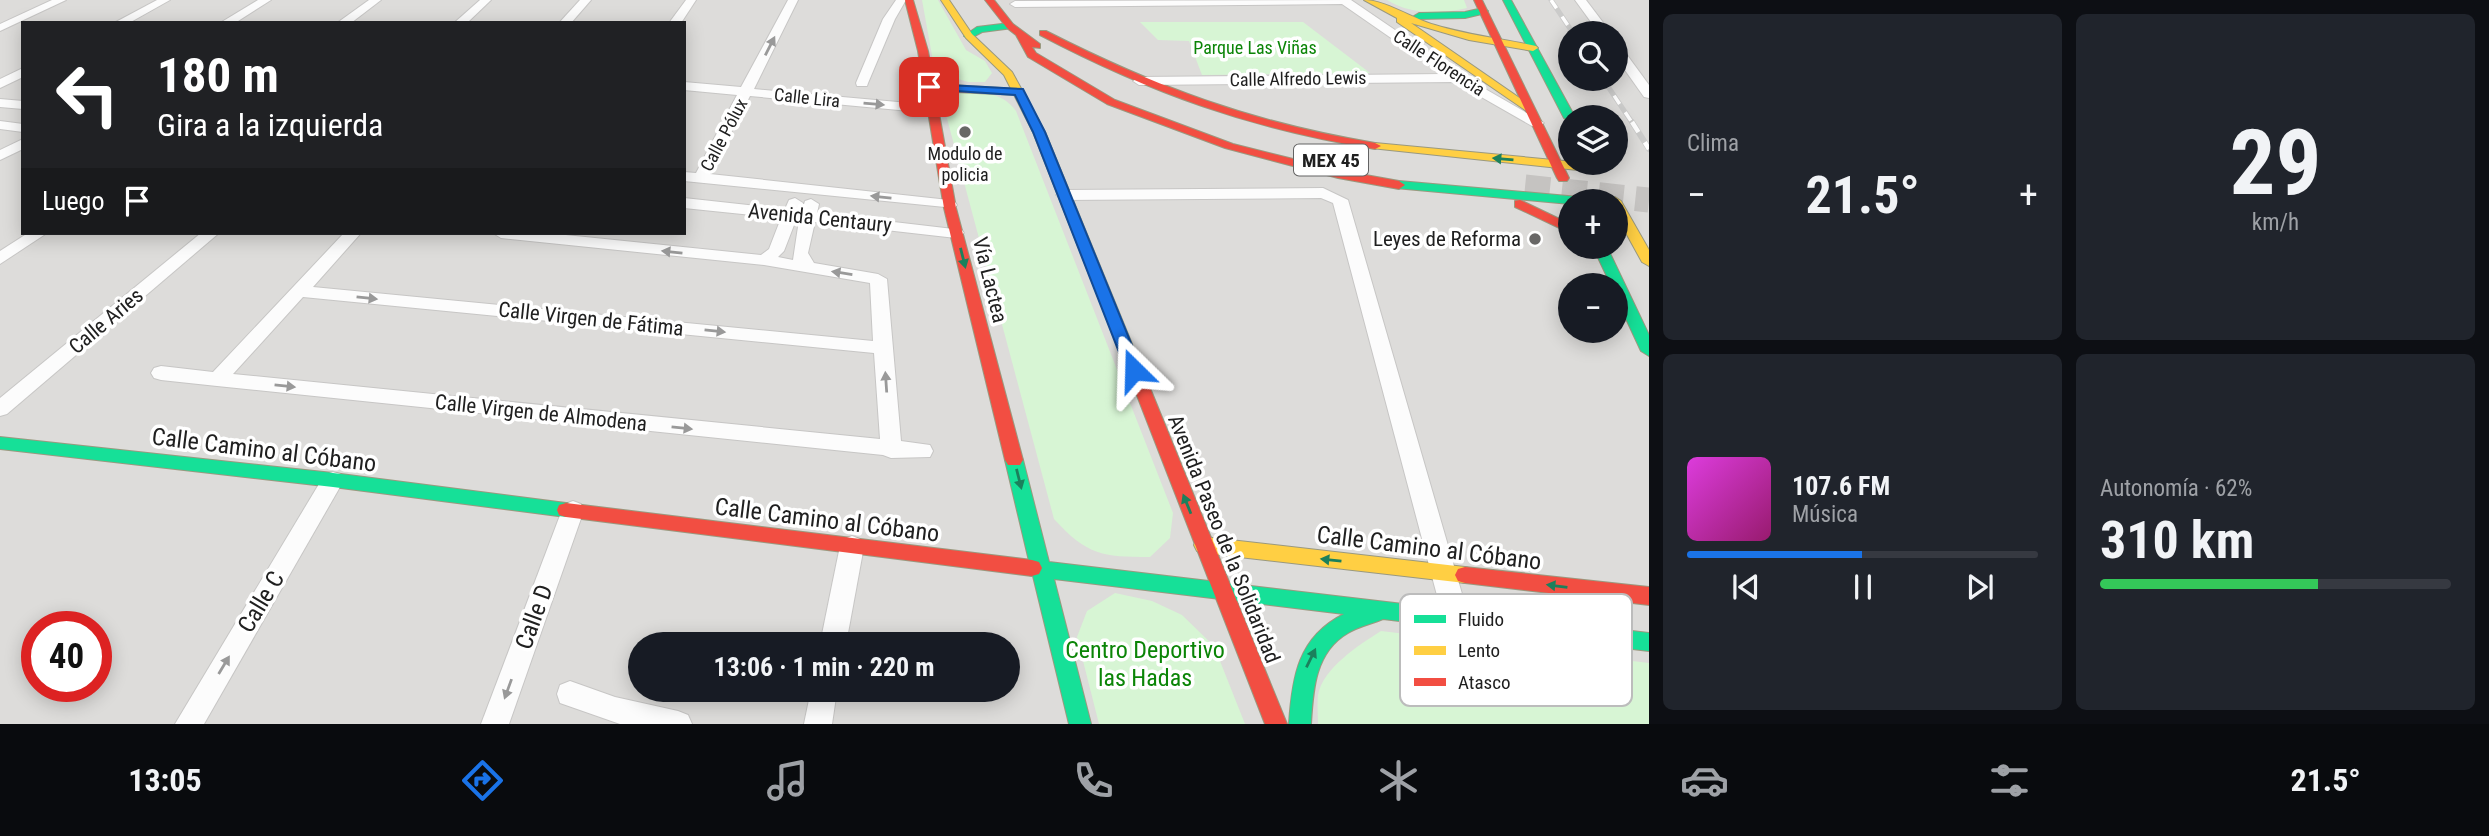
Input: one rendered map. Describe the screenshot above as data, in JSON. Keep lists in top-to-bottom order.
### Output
{
  "streets": {
    "main road": [
      "MEX 45",
      "Vía Lactea",
      "Calle Camino al Cóbano",
      "Avenida Paseo de la Solidaridad"
    ],
    "street": [
      "Calle Florencia",
      "Calle Alfredo Lewis",
      "Calle Lira",
      "Calle Pólux",
      "Avenida Centaury",
      "Calle Virgen de Fátima",
      "Calle Aries",
      "Calle Virgen de Almodena",
      "Calle C",
      "Calle D"
    ]
  },
  "crossings": [
    ["Calle Florencia", "Calle Alfredo Lewis"],
    ["Calle Lira", "Calle Pólux"],
    ["Calle Lira", "Vía Lactea"],
    ["Calle Pólux", "Avenida Centaury"],
    ["Avenida Centaury", "Vía Lactea"],
    ["Vía Lactea", "Calle Camino al Cóbano"],
    ["Calle Camino al Cóbano", "Avenida Paseo de la Solidaridad"],
    ["Calle Camino al Cóbano", "Calle C"],
    ["Calle Camino al Cóbano", "Calle D"]
  ],
  "one_way": [
    "Vía Lactea",
    "Calle Virgen de Almodena",
    "Avenida Paseo de la Solidaridad",
    "Calle C",
    "Calle D"
  ],
  "parks": ["Parque Las Viñas", "Centro Deportivo las Hadas"],
  "places": ["Modulo de policia", "Leyes de Reforma"],
  "legend": ["Fluido", "Lento", "Atasco"],
  "page": {
    "tile": [
      "Clima",
      ["29", "km/h"],
      ["Autonomía · 62%", "310 km"]
    ],
    "map_buttons": ["+", "−"],
    "turn": ["180 m", "Gira a la izquierda"],
    "heat": ["−", "21.5°", "+"],
    "then": "Luego",
    "song": ["107.6 FM", "Música"],
    "limit": "40",
    "trip": "13:06 · 1 min · 220 m",
    "tabs": ["13:05", "21.5°"]
  }
}
